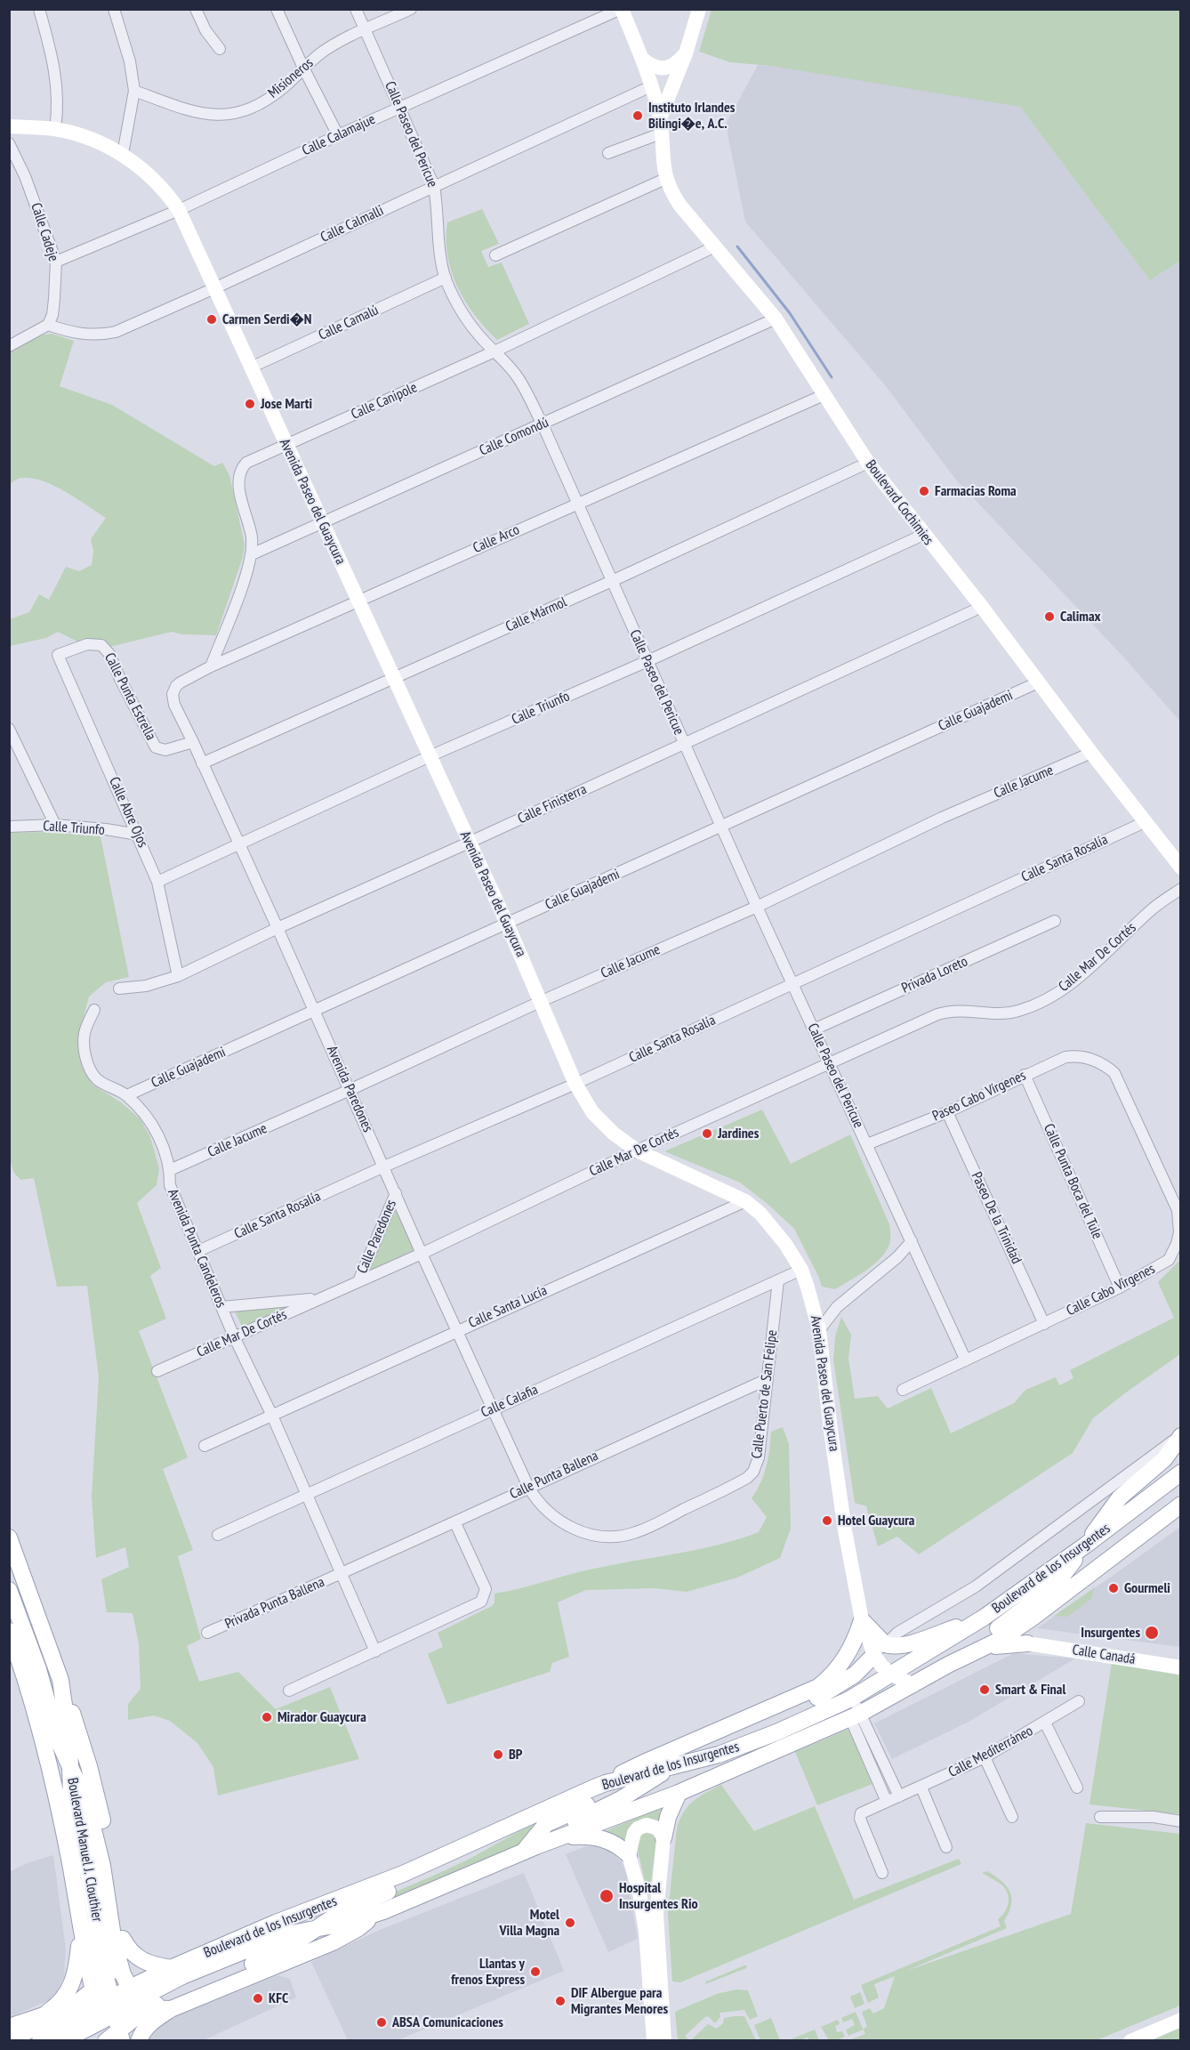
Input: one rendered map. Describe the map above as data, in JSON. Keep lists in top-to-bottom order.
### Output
{
  "streets": {
    "main road": ["Boulevard de los Insurgentes", "Boulevard Manuel J. Clouthier"],
    "street": [
      "Misioneros",
      "Calle Paseo del Pericue",
      "Calle Calamajue",
      "Calle Calmalli",
      "Calle Cadeje",
      "Calle Camalú",
      "Calle Canipole",
      "Calle Comondú",
      "Avenida Paseo del Guaycura",
      "Boulevard Cochimies",
      "Calle Arco",
      "Calle Mármol",
      "Calle Punta Estrella",
      "Calle Triunfo",
      "Calle Guajademi",
      "Calle Jacume",
      "Calle Finisterra",
      "Calle Abre Ojos",
      "Calle Santa Rosalía",
      "Calle Mar De Cortés",
      "Privada Loreto",
      "Avenida Paredones",
      "Paseo Cabo Vírgenes",
      "Calle Punta Boca del Tule",
      "Paseo De la Trinidad",
      "Calle Paredones",
      "Avenida Punta Candeleros",
      "Calle Cabo Vírgenes",
      "Calle Santa Lucía",
      "Calle Puerto de San Felipe",
      "Calle Calafia",
      "Calle Punta Ballena",
      "Privada Punta Ballena",
      "Calle Canadá",
      "Calle Mediterráneo"
    ]
  },
  "crossings": [
    ["Misioneros", "Calle Paseo del Pericue"],
    ["Calle Paseo del Pericue", "Calle Calamajue"],
    ["Calle Paseo del Pericue", "Calle Calmalli"],
    ["Calle Paseo del Pericue", "Calle Camalú"],
    ["Calle Paseo del Pericue", "Calle Canipole"],
    ["Calle Paseo del Pericue", "Calle Comondú"],
    ["Calle Paseo del Pericue", "Calle Arco"],
    ["Calle Paseo del Pericue", "Calle Mármol"],
    ["Calle Paseo del Pericue", "Calle Triunfo"],
    ["Calle Paseo del Pericue", "Calle Guajademi"],
    ["Calle Paseo del Pericue", "Calle Jacume"],
    ["Calle Paseo del Pericue", "Calle Finisterra"],
    ["Calle Paseo del Pericue", "Calle Santa Rosalía"],
    ["Calle Paseo del Pericue", "Calle Mar De Cortés"],
    ["Calle Paseo del Pericue", "Privada Loreto"],
    ["Calle Paseo del Pericue", "Paseo Cabo Vírgenes"],
    ["Calle Paseo del Pericue", "Calle Cabo Vírgenes"],
    ["Calle Calamajue", "Calle Cadeje"],
    ["Calle Calamajue", "Avenida Paseo del Guaycura"],
    ["Calle Calamajue", "Boulevard Cochimies"],
    ["Calle Calmalli", "Calle Cadeje"],
    ["Calle Calmalli", "Avenida Paseo del Guaycura"],
    ["Calle Calmalli", "Boulevard Cochimies"],
    ["Calle Camalú", "Avenida Paseo del Guaycura"],
    ["Calle Canipole", "Calle Comondú"],
    ["Calle Canipole", "Avenida Paseo del Guaycura"],
    ["Calle Canipole", "Boulevard Cochimies"],
    ["Calle Canipole", "Calle Arco"],
    ["Calle Comondú", "Avenida Paseo del Guaycura"],
    ["Calle Comondú", "Boulevard Cochimies"],
    ["Avenida Paseo del Guaycura", "Calle Arco"],
    ["Avenida Paseo del Guaycura", "Calle Mármol"],
    ["Avenida Paseo del Guaycura", "Calle Triunfo"],
    ["Avenida Paseo del Guaycura", "Calle Guajademi"],
    ["Avenida Paseo del Guaycura", "Calle Jacume"],
    ["Avenida Paseo del Guaycura", "Calle Finisterra"],
    ["Avenida Paseo del Guaycura", "Calle Santa Rosalía"],
    ["Avenida Paseo del Guaycura", "Calle Mar De Cortés"],
    ["Avenida Paseo del Guaycura", "Calle Santa Lucía"],
    ["Avenida Paseo del Guaycura", "Calle Calafia"],
    ["Boulevard Cochimies", "Calle Arco"],
    ["Boulevard Cochimies", "Calle Mármol"],
    ["Boulevard Cochimies", "Calle Triunfo"],
    ["Boulevard Cochimies", "Calle Guajademi"],
    ["Boulevard Cochimies", "Calle Jacume"],
    ["Boulevard Cochimies", "Calle Finisterra"],
    ["Boulevard Cochimies", "Calle Santa Rosalía"],
    ["Calle Arco", "Avenida Paredones"],
    ["Calle Mármol", "Avenida Paredones"],
    ["Calle Punta Estrella", "Calle Abre Ojos"],
    ["Calle Punta Estrella", "Avenida Paredones"],
    ["Calle Triunfo", "Calle Abre Ojos"],
    ["Calle Triunfo", "Avenida Paredones"],
    ["Calle Guajademi", "Avenida Paredones"],
    ["Calle Guajademi", "Avenida Punta Candeleros"],
    ["Calle Jacume", "Avenida Paredones"],
    ["Calle Jacume", "Avenida Punta Candeleros"],
    ["Calle Finisterra", "Calle Abre Ojos"],
    ["Calle Finisterra", "Avenida Paredones"],
    ["Calle Santa Rosalía", "Avenida Paredones"],
    ["Calle Santa Rosalía", "Avenida Punta Candeleros"],
    ["Calle Mar De Cortés", "Avenida Paredones"],
    ["Calle Mar De Cortés", "Calle Paredones"],
    ["Calle Mar De Cortés", "Avenida Punta Candeleros"],
    ["Avenida Paredones", "Calle Paredones"],
    ["Avenida Paredones", "Calle Santa Lucía"],
    ["Avenida Paredones", "Calle Puerto de San Felipe"],
    ["Avenida Paredones", "Calle Calafia"],
    ["Avenida Paredones", "Calle Punta Ballena"],
    ["Paseo Cabo Vírgenes", "Calle Punta Boca del Tule"],
    ["Paseo Cabo Vírgenes", "Paseo De la Trinidad"],
    ["Paseo Cabo Vírgenes", "Calle Cabo Vírgenes"],
    ["Calle Punta Boca del Tule", "Calle Cabo Vírgenes"],
    ["Paseo De la Trinidad", "Calle Cabo Vírgenes"],
    ["Avenida Punta Candeleros", "Calle Santa Lucía"],
    ["Avenida Punta Candeleros", "Calle Calafia"],
    ["Avenida Punta Candeleros", "Calle Punta Ballena"],
    ["Avenida Punta Candeleros", "Privada Punta Ballena"],
    ["Calle Puerto de San Felipe", "Calle Calafia"],
    ["Calle Puerto de San Felipe", "Calle Punta Ballena"],
    ["Calle Punta Ballena", "Privada Punta Ballena"],
    ["Boulevard de los Insurgentes", "Boulevard Manuel J. Clouthier"]
  ],
  "places": [
    "Instituto Irlandes Bilingi�e, A.C.",
    "Carmen Serdi�N",
    "Jose Marti",
    "Farmacias Roma",
    "Calimax",
    "Jardines",
    "Hotel Guaycura",
    "Gourmeli",
    "Insurgentes",
    "Smart & Final",
    "Mirador Guaycura",
    "BP",
    "Hospital Insurgentes Rio",
    "Motel Villa Magna",
    "Llantas y frenos Express",
    "KFC",
    "DIF Albergue para Migrantes Menores",
    "ABSA Comunicaciones"
  ]
}
